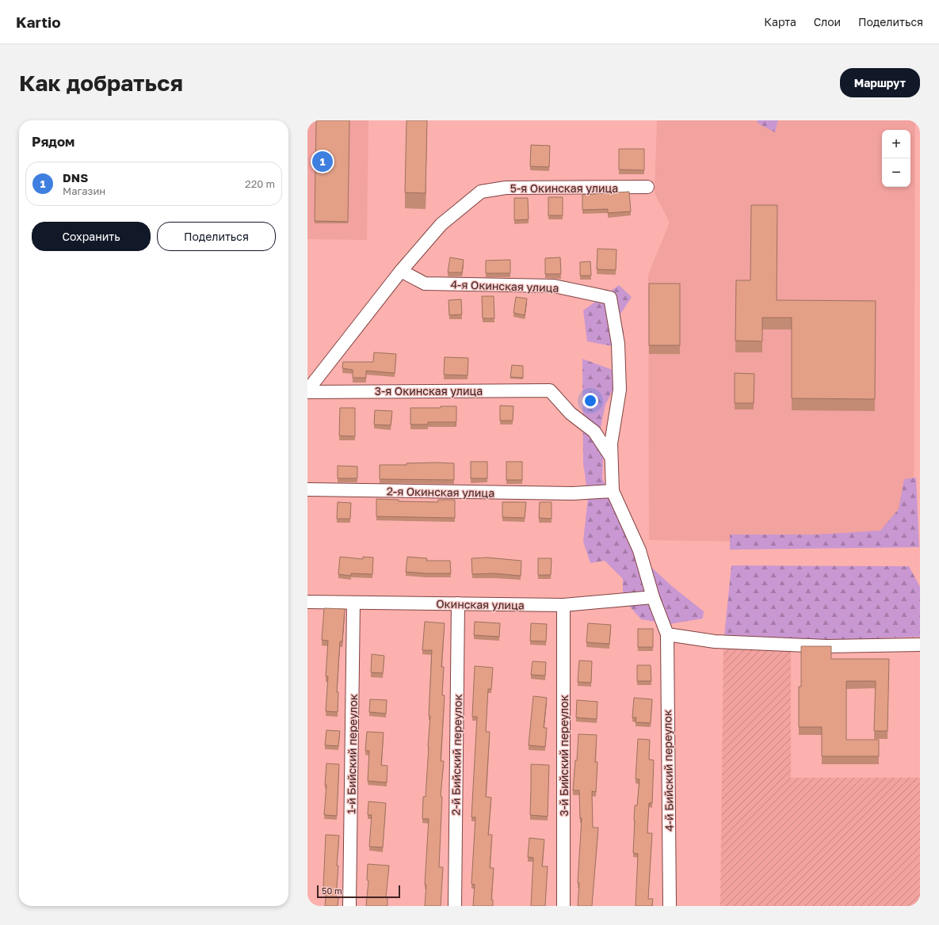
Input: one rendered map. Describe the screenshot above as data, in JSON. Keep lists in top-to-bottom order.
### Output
{
  "streets": {
    "street": [
      "5-я Окинская улица",
      "4-я Окинская улица",
      "3-я Окинская улица",
      "2-я Окинская улица",
      "Окинская улица",
      "1-й Бийский переулок",
      "2-й Бийский переулок",
      "3-й Бийский переулок",
      "4-й Бийский переулок"
    ]
  },
  "crossings": [
    ["5-я Окинская улица", "4-я Окинская улица"],
    ["4-я Окинская улица", "3-я Окинская улица"],
    ["Окинская улица", "1-й Бийский переулок"],
    ["Окинская улица", "2-й Бийский переулок"],
    ["Окинская улица", "3-й Бийский переулок"]
  ],
  "scale_bar": "50 m",
  "page": {
    "header": "Kartio",
    "nav": ["Карта", "Слои", "Поделиться"],
    "buttons": [
      "Маршрут",
      ["Сохранить", "Поделиться"]
    ],
    "title": "Как добраться",
    "heading": "Рядом",
    "map_buttons": ["+", "−"],
    "pins": "1",
    "list": [
      {
        "mark": "1",
        "name": "DNS",
        "note": "Магазин",
        "value": "220 m"
      }
    ],
    "scale": "50 m"
  }
}
